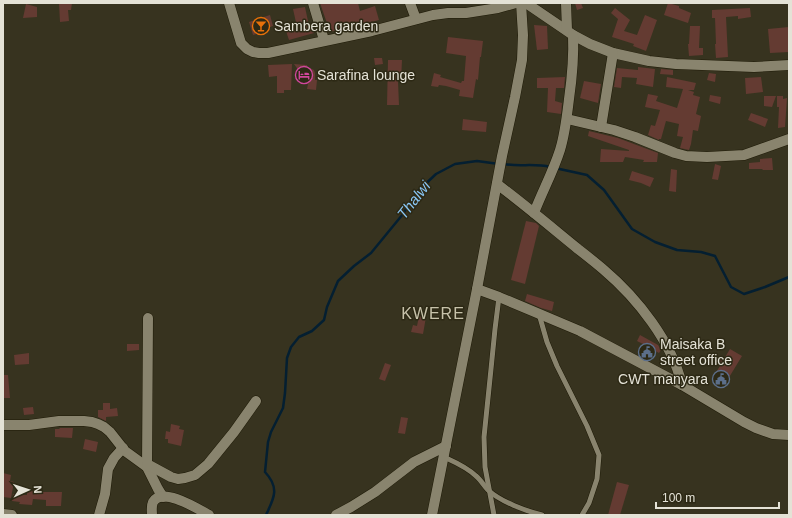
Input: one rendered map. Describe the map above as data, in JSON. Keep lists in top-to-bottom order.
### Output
{
  "districts": ["KWERE"],
  "water": ["Thalwi"],
  "places": {
    "bar": ["Sambera garden"],
    "hotel": ["Sarafina lounge"],
    "public building": ["Maisaka B street office", "CWT manyara"]
  },
  "scale_bar": "100 m",
  "north": "right"
}
